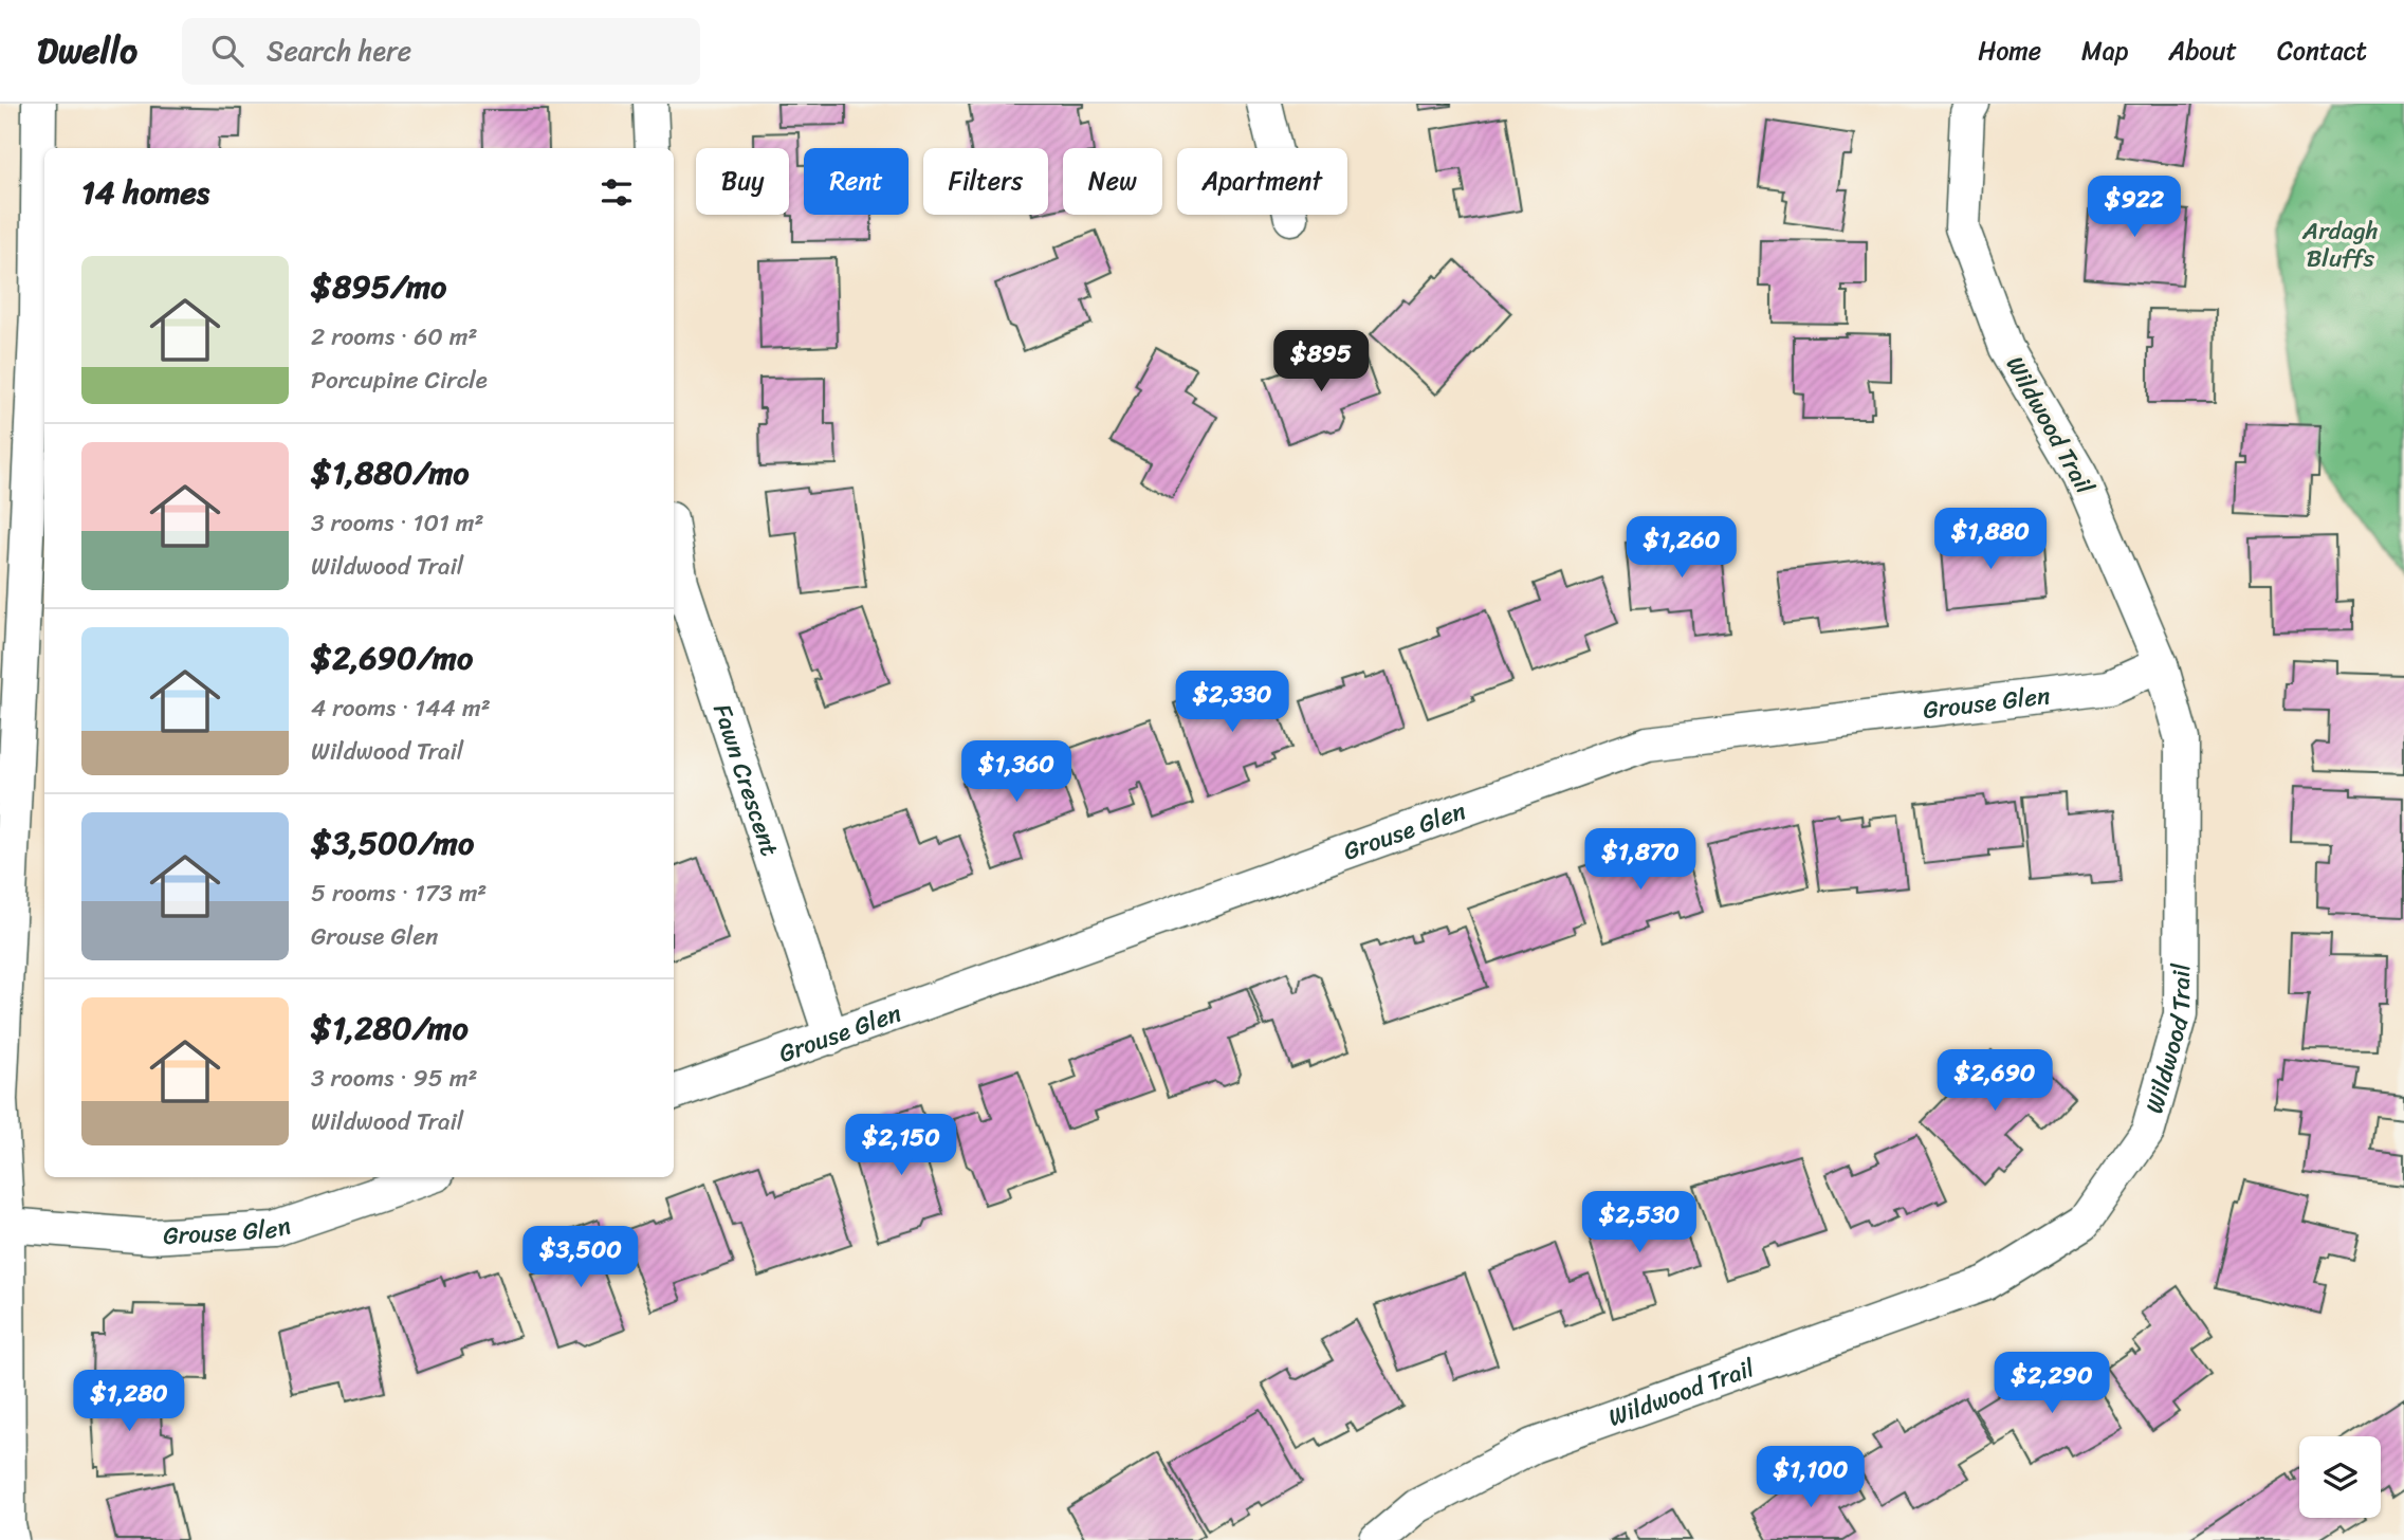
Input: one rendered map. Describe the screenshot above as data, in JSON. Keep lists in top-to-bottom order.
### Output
{
  "streets": {
    "street": ["Wildwood Trail", "Grouse Glen", "Fawn Crescent"]
  },
  "crossings": [
    ["Wildwood Trail", "Grouse Glen"],
    ["Grouse Glen", "Fawn Crescent"]
  ],
  "parks": ["Ardagh Bluffs"],
  "page": {
    "header": "Dwello",
    "search": "Search here",
    "nav": [
      "Home",
      "Map",
      "About",
      "Contact"
    ],
    "chip": [
      "Buy",
      "Rent",
      "Filters",
      "New",
      "Apartment"
    ],
    "heading": "14 homes",
    "price": [
      "$922",
      "$895",
      "$1,880",
      "$1,260",
      "$2,330",
      "$1,360",
      "$1,870",
      "$2,690",
      "$2,150",
      "$2,530",
      "$3,500",
      "$2,290",
      "$1,280",
      "$1,100"
    ],
    "list": [
      {
        "name": "$895/mo",
        "note": "2 rooms · 60 m² · Porcupine Circle"
      },
      {
        "name": "$1,880/mo",
        "note": "3 rooms · 101 m² · Wildwood Trail"
      },
      {
        "name": "$2,690/mo",
        "note": "4 rooms · 144 m² · Wildwood Trail"
      },
      {
        "name": "$3,500/mo",
        "note": "5 rooms · 173 m² · Grouse Glen"
      },
      {
        "name": "$1,280/mo",
        "note": "3 rooms · 95 m² · Wildwood Trail"
      }
    ]
  }
}
